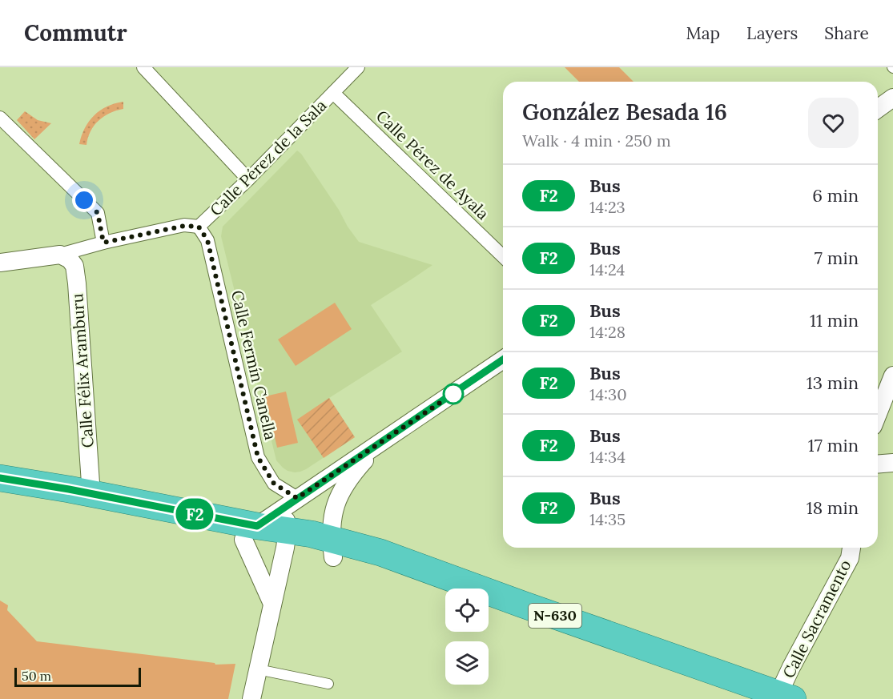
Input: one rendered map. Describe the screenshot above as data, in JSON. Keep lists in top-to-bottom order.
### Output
{
  "streets": {
    "highway": ["N-630"],
    "street": [
      "Calle Pérez de la Sala",
      "Calle Pérez de Ayala",
      "Calle Fermín Canella",
      "Calle Félix Aramburu",
      "Calle Sacramento"
    ]
  },
  "crossings": [
    ["Calle Pérez de la Sala", "Calle Pérez de Ayala"],
    ["Calle Pérez de la Sala", "Calle Fermín Canella"],
    ["Calle Pérez de la Sala", "Calle Félix Aramburu"],
    ["Calle Fermín Canella", "N-630"],
    ["Calle Félix Aramburu", "N-630"],
    ["N-630", "Calle Sacramento"]
  ],
  "lines": ["bus line F2"],
  "scale_bar": "50 m",
  "page": {
    "header": "Commutr",
    "nav": ["Map", "Layers", "Share"],
    "on_map": "F2",
    "heading": ["González Besada 16", "Walk · 4 min · 250 m"],
    "list": [
      {
        "mark": "F2",
        "name": "Bus",
        "note": "14:23",
        "value": "6 min"
      },
      {
        "mark": "F2",
        "name": "Bus",
        "note": "14:24",
        "value": "7 min"
      },
      {
        "mark": "F2",
        "name": "Bus",
        "note": "14:28",
        "value": "11 min"
      },
      {
        "mark": "F2",
        "name": "Bus",
        "note": "14:30",
        "value": "13 min"
      },
      {
        "mark": "F2",
        "name": "Bus",
        "note": "14:34",
        "value": "17 min"
      },
      {
        "mark": "F2",
        "name": "Bus",
        "note": "14:35",
        "value": "18 min"
      }
    ],
    "scale": "50 m"
  }
}
